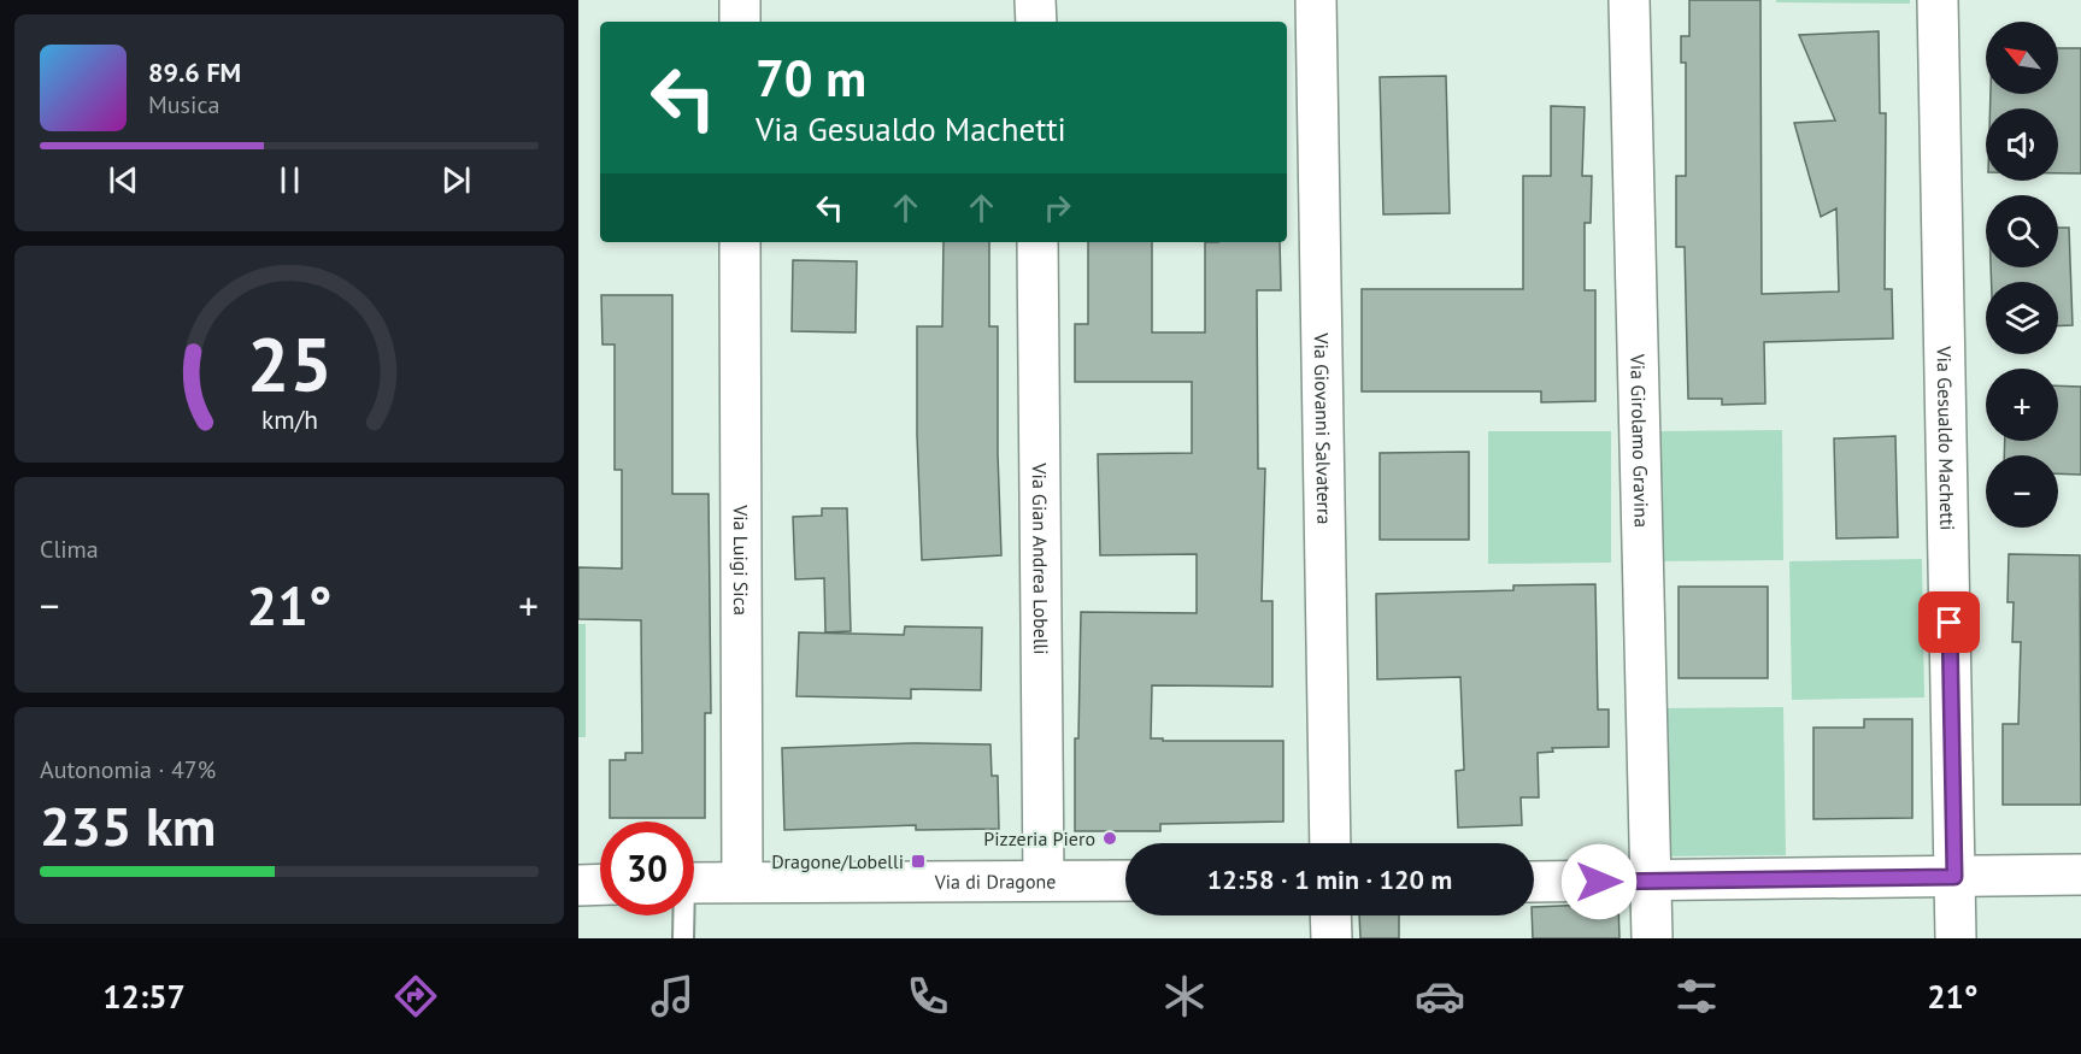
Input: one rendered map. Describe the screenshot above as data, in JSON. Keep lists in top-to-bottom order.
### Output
{
  "streets": {
    "street": [
      "Via Giovanni Salvaterra",
      "Via Gesualdo Machetti",
      "Via Girolamo Gravina",
      "Via Gian Andrea Lobelli",
      "Via Luigi Sica",
      "Via di Dragone"
    ]
  },
  "crossings": [
    ["Via Gian Andrea Lobelli", "Via di Dragone"],
    ["Via Luigi Sica", "Via di Dragone"]
  ],
  "places": {
    "other": ["Pizzeria Piero"],
    "transit": ["Dragone/Lobelli"]
  },
  "north": "top left",
  "page": {
    "map_buttons": ["+", "−"],
    "turn": ["70 m", "Via Gesualdo Machetti"],
    "song": ["89.6 FM", "Musica"],
    "tile": [
      "Clima",
      ["Autonomia · 47%", "235 km"]
    ],
    "heat": ["−", "21°", "+"],
    "limit": "30",
    "trip": "12:58 · 1 min · 120 m",
    "tabs": ["12:57", "21°"],
    "gauge": ["25", "km/h"]
  }
}
